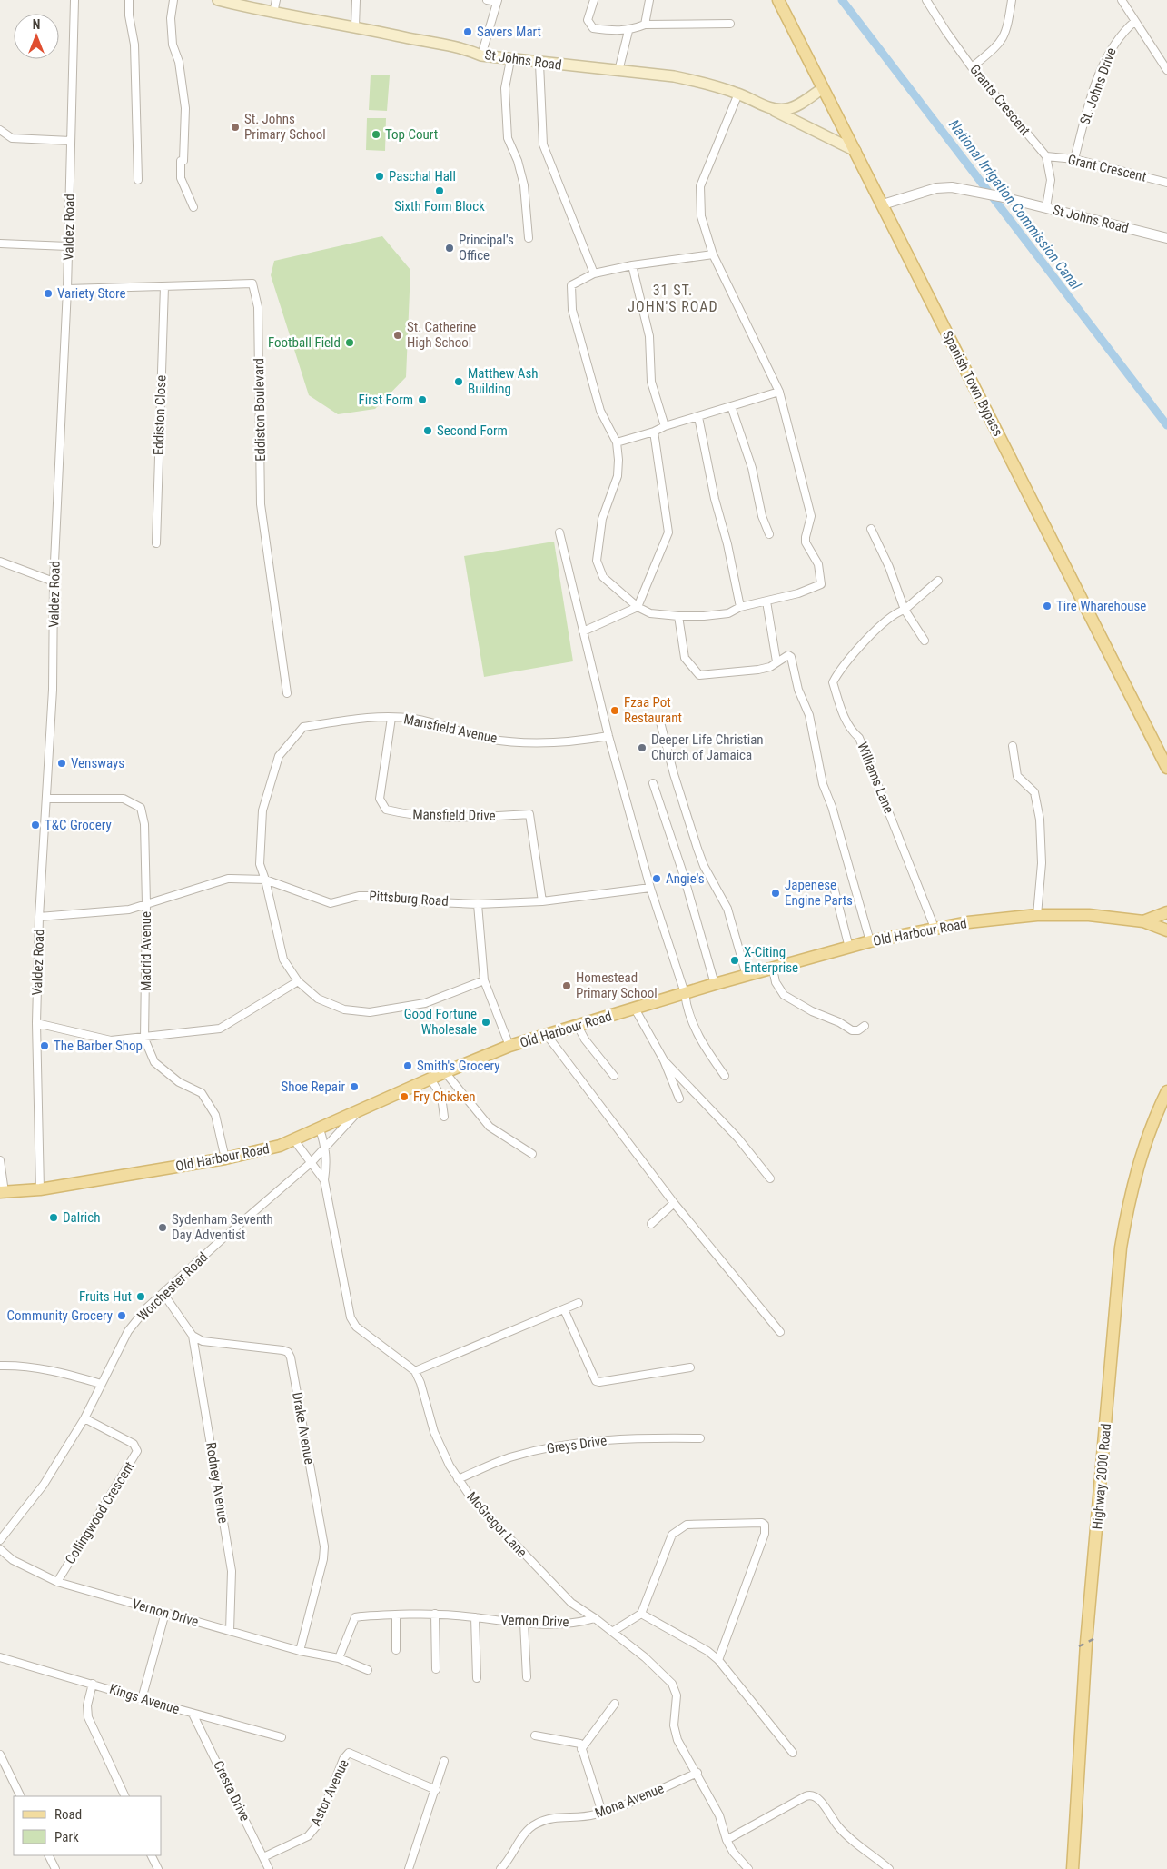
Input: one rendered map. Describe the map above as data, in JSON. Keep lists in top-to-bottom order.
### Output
{
  "streets": {
    "main road": [
      "St Johns Road",
      "Spanish Town Bypass",
      "Old Harbour Road",
      "Highway 2000 Road"
    ],
    "street": [
      "St. Johns Drive",
      "Grants Crescent",
      "Grant Crescent",
      "Valdez Road",
      "Eddiston Boulevard",
      "Eddiston Close",
      "Mansfield Avenue",
      "Williams Lane",
      "Mansfield Drive",
      "Pittsburg Road",
      "Madrid Avenue",
      "Worchester Road",
      "Drake Avenue",
      "Greys Drive",
      "Rodney Avenue",
      "Collingwood Crescent",
      "McGregor Lane",
      "Vernon Drive",
      "Kings Avenue",
      "Cresta Drive",
      "Astor Avenue",
      "Mona Avenue"
    ]
  },
  "crossings": [
    ["St Johns Road", "Grants Crescent"],
    ["St Johns Road", "Spanish Town Bypass"],
    ["St. Johns Drive", "Grant Crescent"],
    ["Grants Crescent", "Grant Crescent"],
    ["Valdez Road", "Eddiston Boulevard"],
    ["Valdez Road", "Pittsburg Road"],
    ["Valdez Road", "Old Harbour Road"],
    ["Valdez Road", "Madrid Avenue"],
    ["Eddiston Boulevard", "Eddiston Close"],
    ["Mansfield Avenue", "Mansfield Drive"],
    ["Mansfield Avenue", "Pittsburg Road"],
    ["Williams Lane", "Old Harbour Road"],
    ["Mansfield Drive", "Pittsburg Road"],
    ["Pittsburg Road", "Madrid Avenue"],
    ["Old Harbour Road", "Madrid Avenue"],
    ["Old Harbour Road", "Worchester Road"],
    ["Worchester Road", "Collingwood Crescent"],
    ["Drake Avenue", "Rodney Avenue"],
    ["Drake Avenue", "Vernon Drive"],
    ["Greys Drive", "McGregor Lane"],
    ["Rodney Avenue", "Vernon Drive"],
    ["Collingwood Crescent", "Vernon Drive"],
    ["McGregor Lane", "Vernon Drive"],
    ["McGregor Lane", "Mona Avenue"],
    ["Kings Avenue", "Cresta Drive"],
    ["Cresta Drive", "Astor Avenue"]
  ],
  "districts": ["31 ST. JOHN'S ROAD"],
  "water": ["National Irrigation Commission Canal"],
  "places": [
    "Savers Mart",
    "St. Johns Primary School",
    "Top Court",
    "Paschal Hall",
    "Sixth Form Block",
    "Principal's Office",
    "Variety Store",
    "St. Catherine High School",
    "Football Field",
    "Matthew Ash Building",
    "First Form",
    "Second Form",
    "Tire Wharehouse",
    "Fzaa Pot Restaurant",
    "Deeper Life Christian Church of Jamaica",
    "Vensways",
    "T&C Grocery",
    "Angie's",
    "Japenese Engine Parts",
    "X-Citing Enterprise",
    "Homestead Primary School",
    "Good Fortune Wholesale",
    "The Barber Shop",
    "Smith's Grocery",
    "Shoe Repair",
    "Fry Chicken",
    "Dalrich",
    "Sydenham Seventh Day Adventist",
    "Fruits Hut",
    "Community Grocery"
  ],
  "legend": ["Road", "Park"],
  "north": "top"
}
